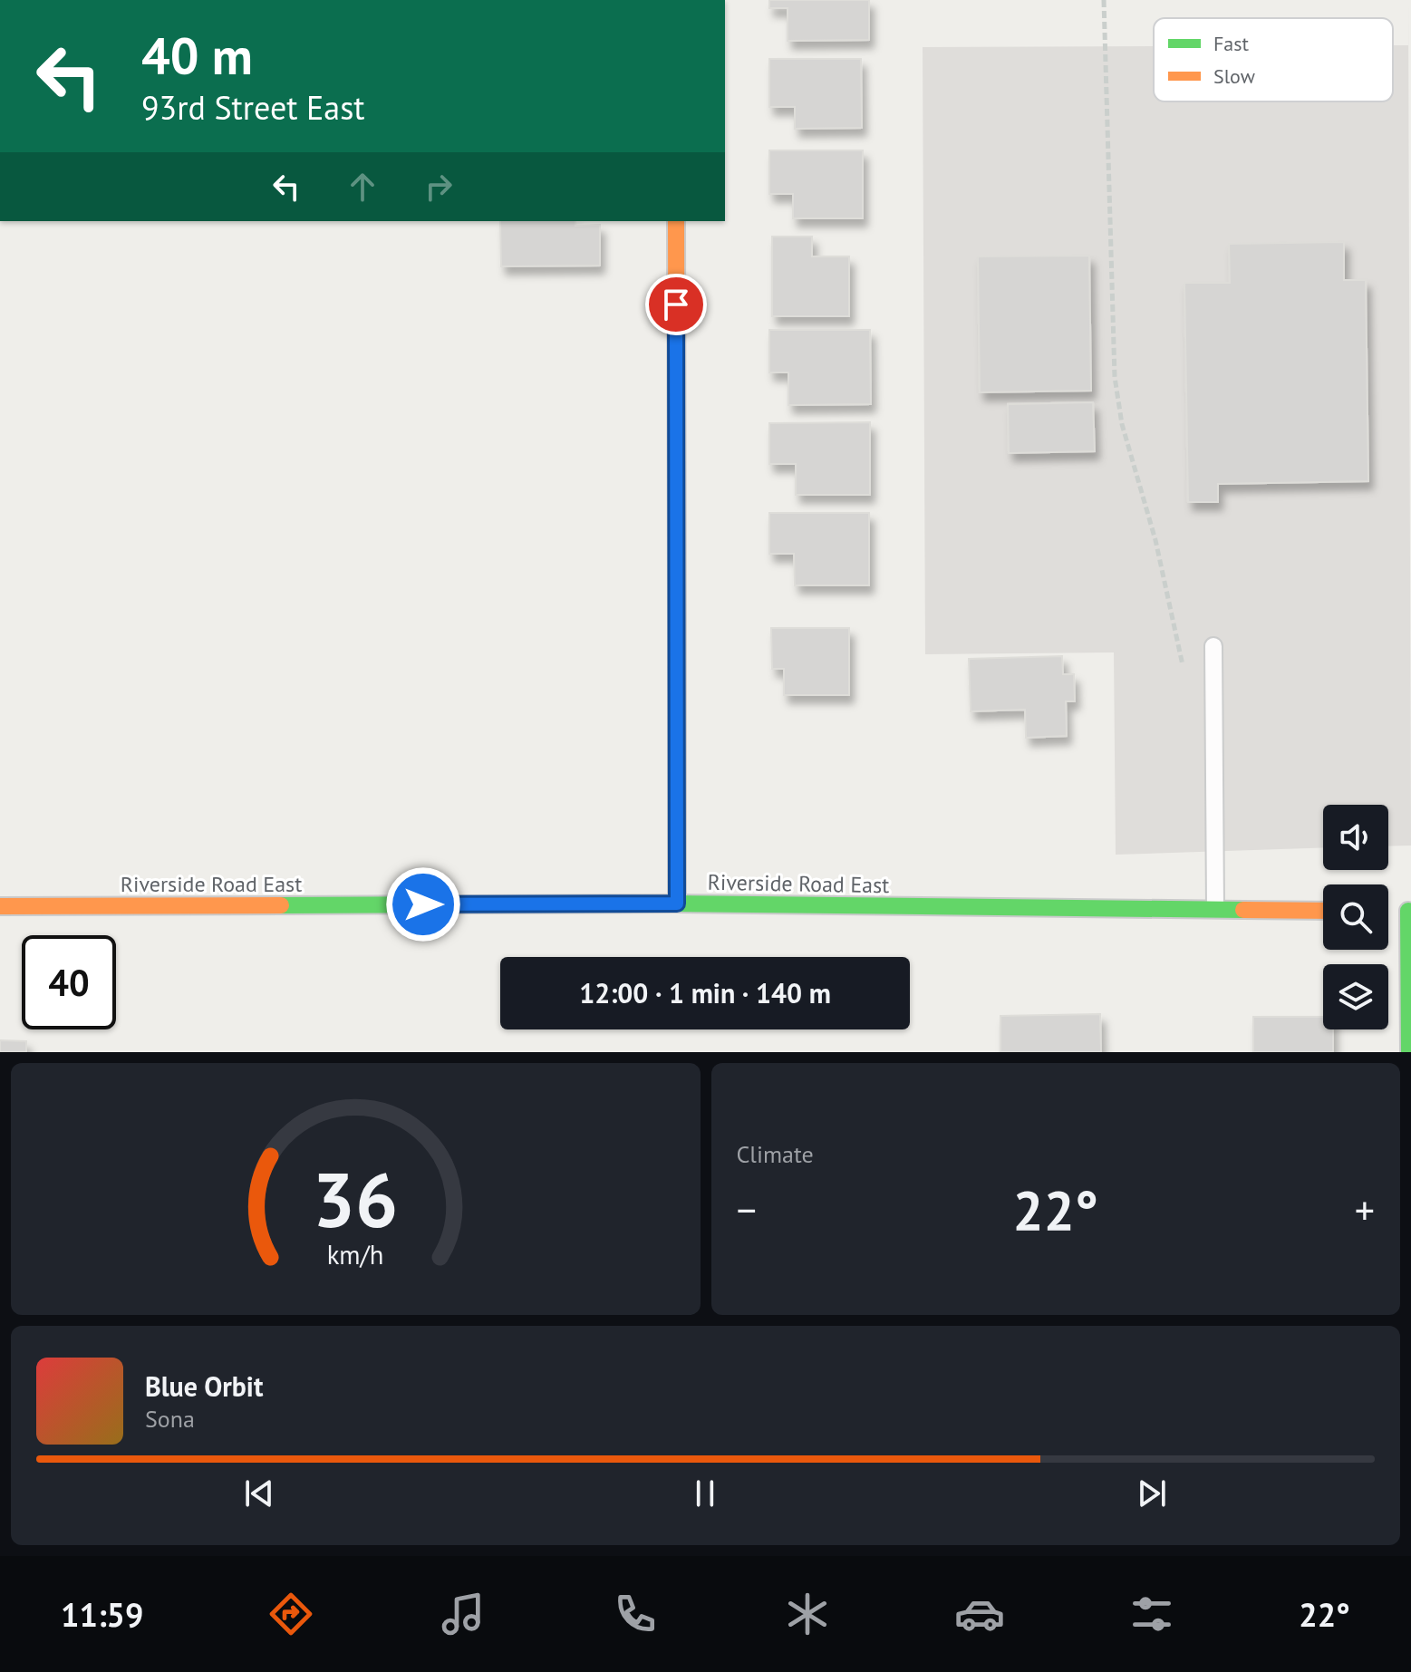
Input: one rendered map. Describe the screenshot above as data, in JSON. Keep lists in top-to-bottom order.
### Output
{
  "streets": {
    "street": ["Riverside Road East"]
  },
  "legend": ["Fast", "Slow"],
  "page": {
    "turn": ["40 m", "93rd Street East"],
    "limit": "40",
    "trip": "12:00 · 1 min · 140 m",
    "tile": "Climate",
    "heat": ["−", "22°", "+"],
    "song": ["Blue Orbit", "Sona"],
    "tabs": ["11:59", "22°"],
    "gauge": ["36", "km/h"]
  }
}
